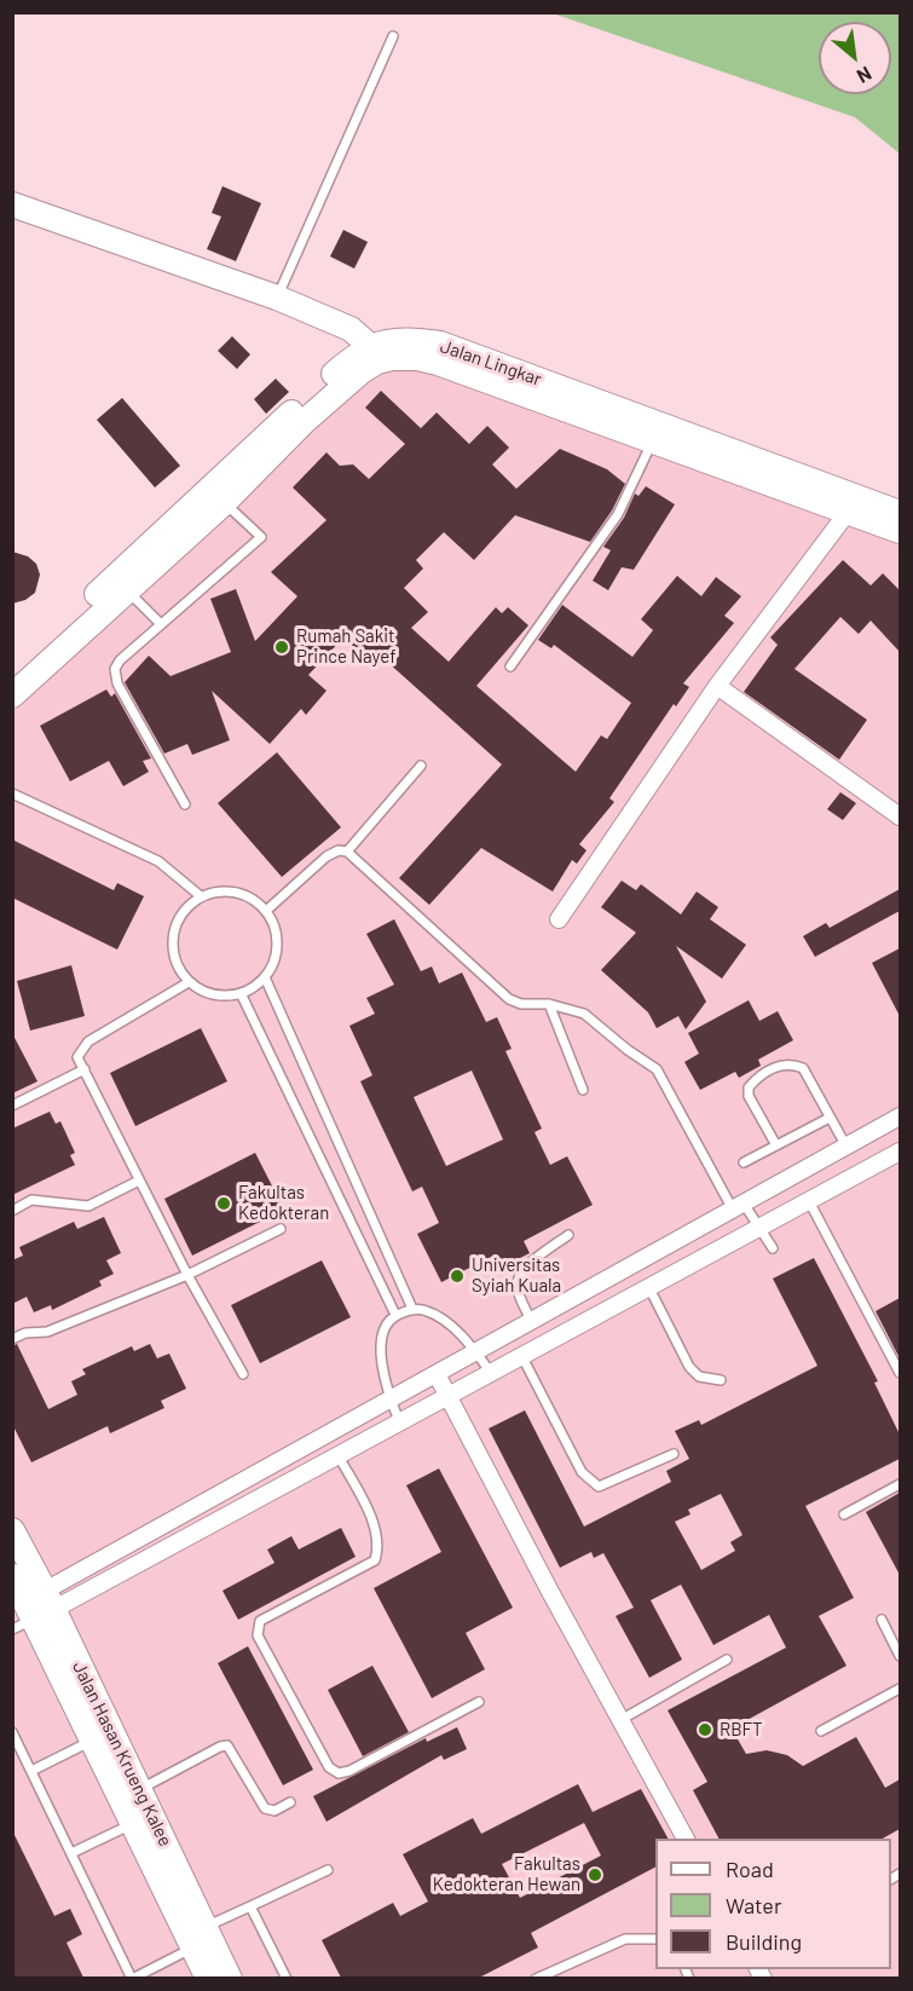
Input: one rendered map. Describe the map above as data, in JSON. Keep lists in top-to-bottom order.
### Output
{
  "streets": {
    "street": ["Jalan Lingkar", "Jalan Hasan Krueng Kalee"]
  },
  "places": [
    "Rumah Sakit Prince Nayef",
    "Fakultas Kedokteran",
    "Universitas Syiah Kuala",
    "RBFT",
    "Fakultas Kedokteran Hewan"
  ],
  "legend": ["Road", "Water", "Building"],
  "north": "bottom right"
}
